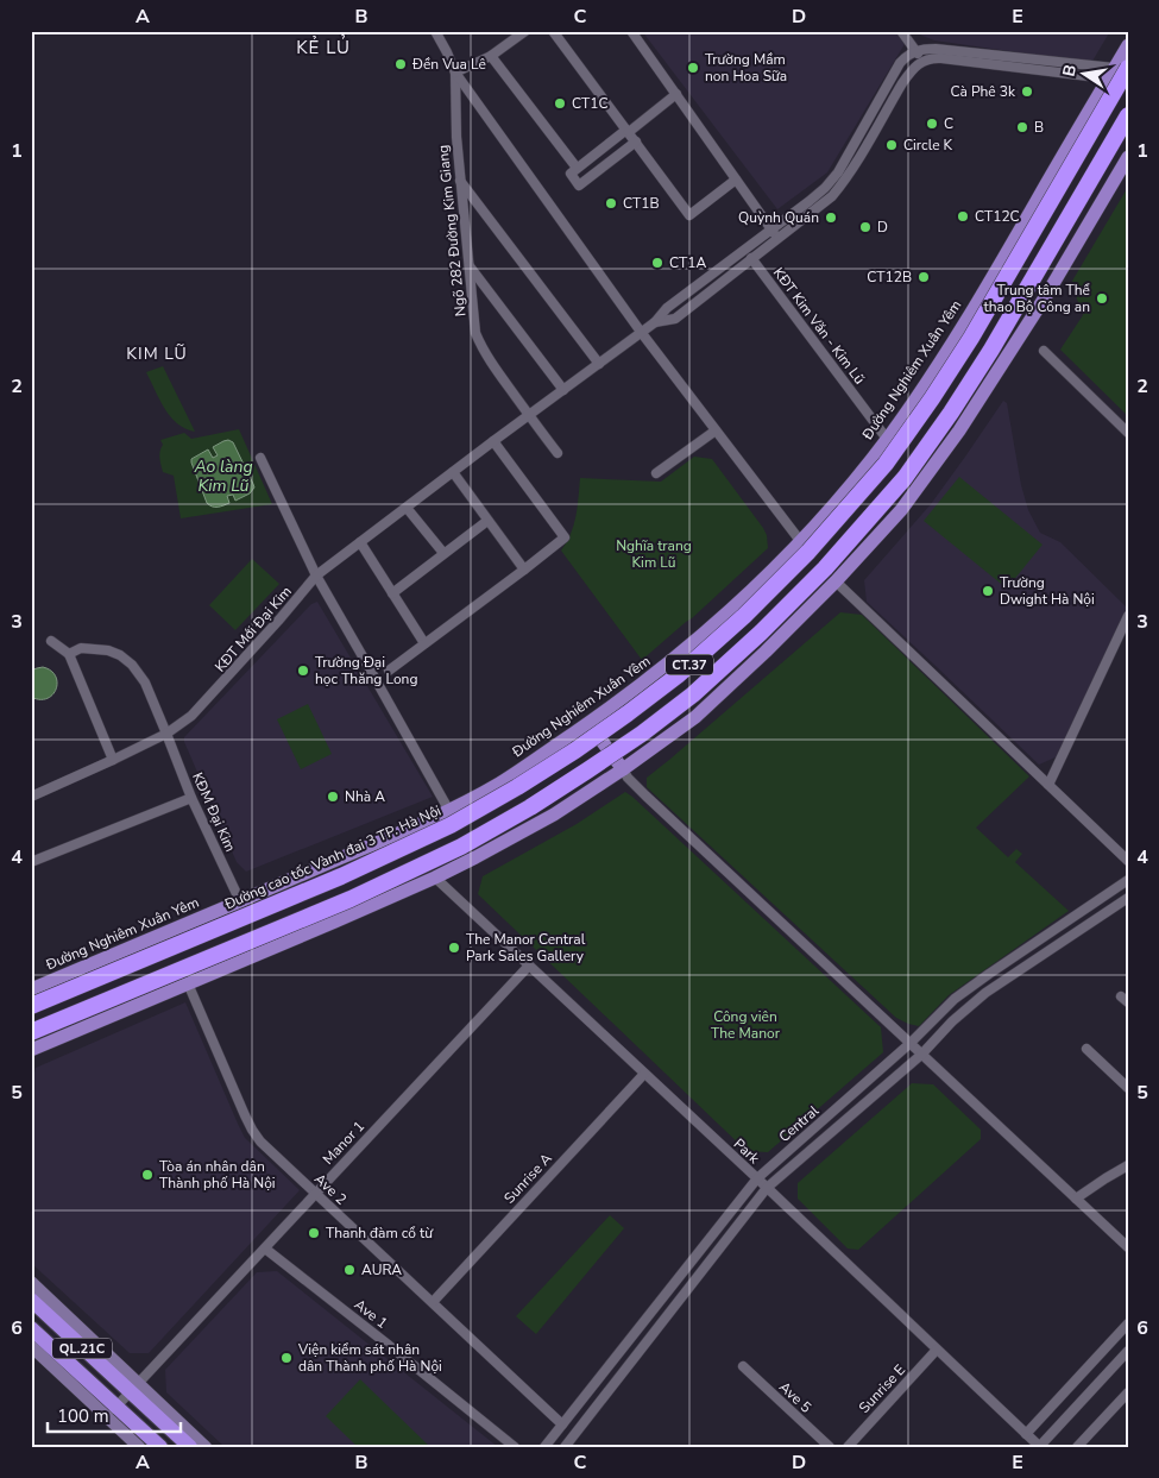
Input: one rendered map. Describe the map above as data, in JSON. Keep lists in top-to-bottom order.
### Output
{
  "streets": {
    "highway": ["CT.37", "Đường cao tốc Vành đai 3 TP. Hà Nội", "QL.21C"],
    "main road": ["Đường Nghiêm Xuân Yêm"],
    "street": [
      "Ngõ 282 Đường Kim Giang",
      "KĐT Kim Văn - Kim Lũ",
      "KĐT Mới Đại Kim",
      "KĐM Đại Kim",
      "Central",
      "Manor 1",
      "Park",
      "Sunrise A",
      "Ave 2",
      "Ave 1",
      "Sunrise E",
      "Ave 5"
    ]
  },
  "crossings": [
    ["Ngõ 282 Đường Kim Giang", "KĐT Mới Đại Kim"],
    ["KĐT Kim Văn - Kim Lũ", "Đường Nghiêm Xuân Yêm"],
    ["Đường Nghiêm Xuân Yêm", "KĐM Đại Kim"],
    ["Đường Nghiêm Xuân Yêm", "Đường cao tốc Vành đai 3 TP. Hà Nội"],
    ["KĐT Mới Đại Kim", "KĐM Đại Kim"],
    ["Central", "Park"],
    ["Central", "Ave 2"],
    ["Manor 1", "Park"],
    ["Manor 1", "Ave 2"],
    ["Manor 1", "Ave 1"],
    ["Manor 1", "QL.21C"],
    ["Park", "Sunrise A"],
    ["Park", "Sunrise E"],
    ["Sunrise A", "Ave 2"]
  ],
  "districts": ["KẺ LỦ", "KIM LŨ"],
  "water": ["Ao làng Kim Lũ"],
  "parks": ["Nghĩa trang Kim Lũ", "Công viên The Manor"],
  "places": [
    "Đền Vua Lê",
    "Trường Mầm non Hoa Sữa",
    "Cà Phê 3k",
    "CT1C",
    "C",
    "B",
    "Circle K",
    "CT1B",
    "CT12C",
    "Quỳnh Quán",
    "D",
    "CT1A",
    "CT12B",
    "Trung tâm Thể thao Bộ Công an",
    "Trường Dwight Hà Nội",
    "Trường Đại học Thăng Long",
    "Nhà A",
    "The Manor Central Park Sales Gallery",
    "Tòa án nhân dân Thành phố Hà Nội",
    "Thanh đàm cổ từ",
    "AURA",
    "Viện kiểm sát nhân dân Thành phố Hà Nội"
  ],
  "scale_bar": "100 m",
  "north": "left",
  "grid": {
    "columns": [
      "A",
      "B",
      "C",
      "D",
      "E"
    ],
    "rows": [
      "1",
      "2",
      "3",
      "4",
      "5",
      "6"
    ]
  }
}
